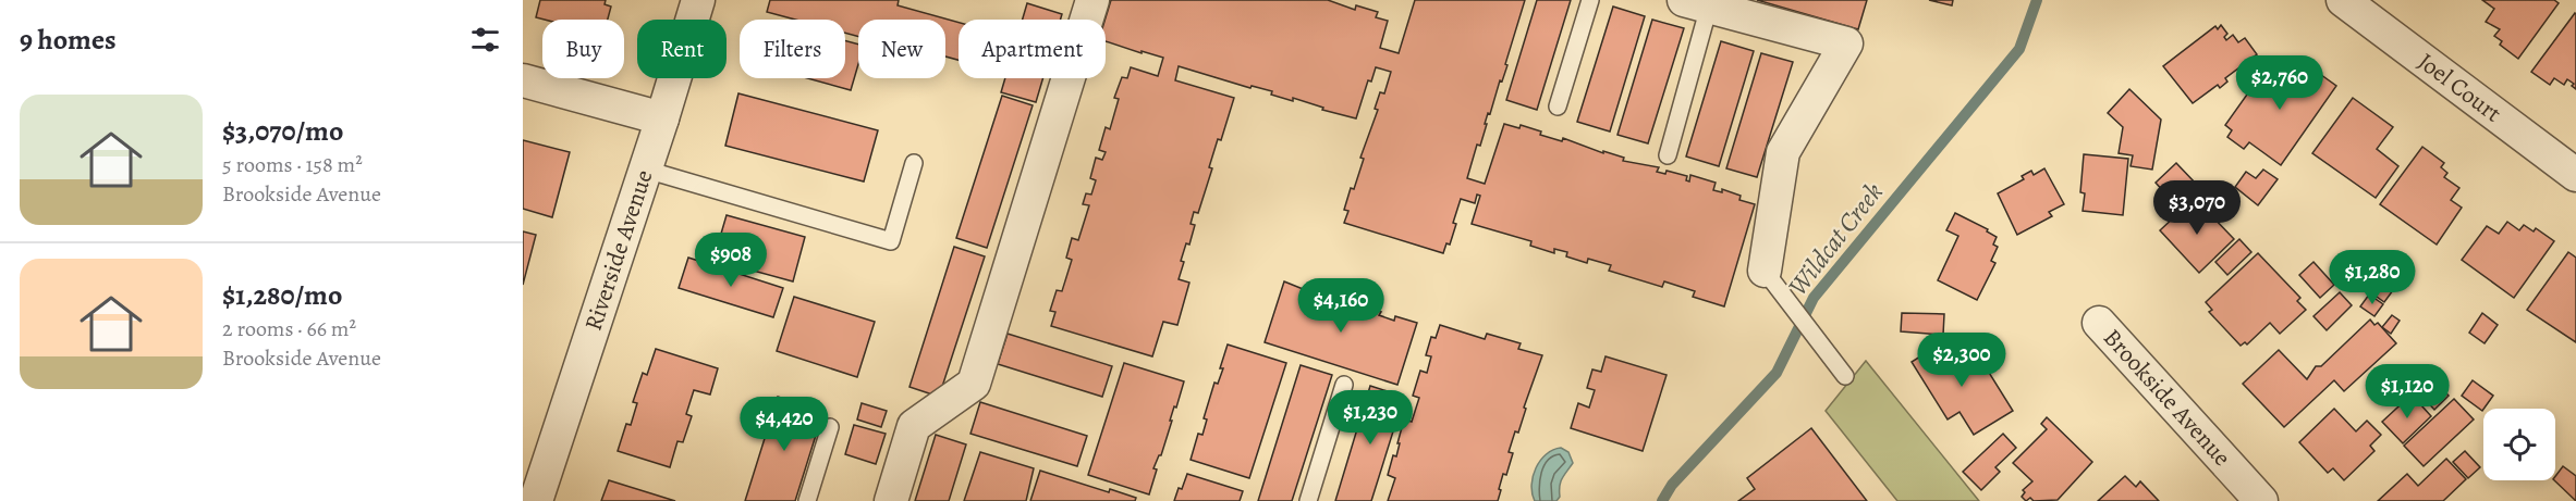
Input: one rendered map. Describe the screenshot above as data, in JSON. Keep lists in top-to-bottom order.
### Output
{
  "streets": {
    "street": ["Joel Court", "Riverside Avenue", "Brookside Avenue"]
  },
  "water": ["Wildcat Creek"],
  "page": {
    "heading": "9 homes",
    "chip": [
      "Buy",
      "Rent",
      "Filters",
      "New",
      "Apartment"
    ],
    "price": [
      "$2,760",
      "$3,070",
      "$908",
      "$1,280",
      "$4,160",
      "$2,300",
      "$1,120",
      "$1,230",
      "$4,420"
    ],
    "list": [
      {
        "name": "$3,070/mo",
        "note": "5 rooms · 158 m² · Brookside Avenue"
      },
      {
        "name": "$1,280/mo",
        "note": "2 rooms · 66 m² · Brookside Avenue"
      }
    ]
  }
}
